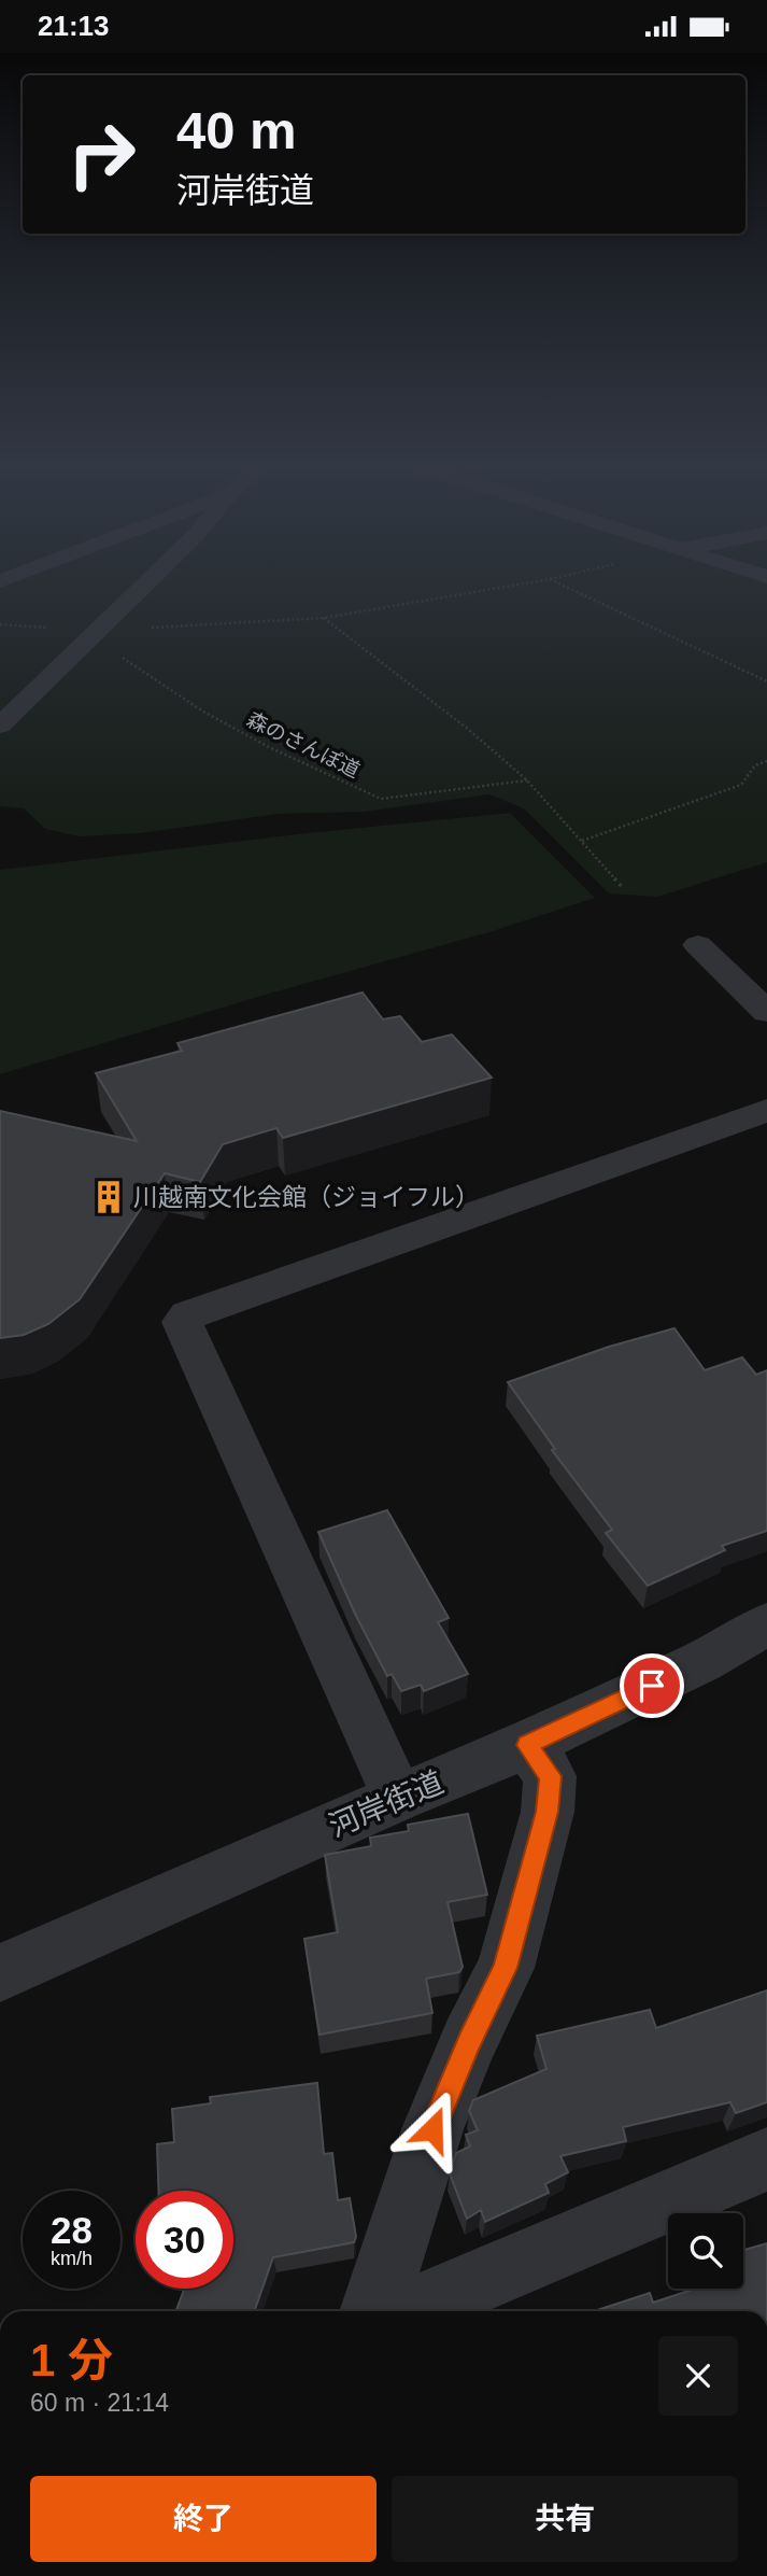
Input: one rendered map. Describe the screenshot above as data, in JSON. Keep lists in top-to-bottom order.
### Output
{
  "streets": {
    "street": ["河岸街道"],
    "path": ["森のさんぽ道"]
  },
  "places": {
    "building": ["川越南文化会館（ジョイフル）"]
  },
  "page": {
    "status": "21:13",
    "turn": ["40 m", "河岸街道"],
    "speed": "28 km/h",
    "limit": "30",
    "heading": ["1 分", "60 m · 21:14"],
    "buttons": ["終了", "共有"]
  }
}
